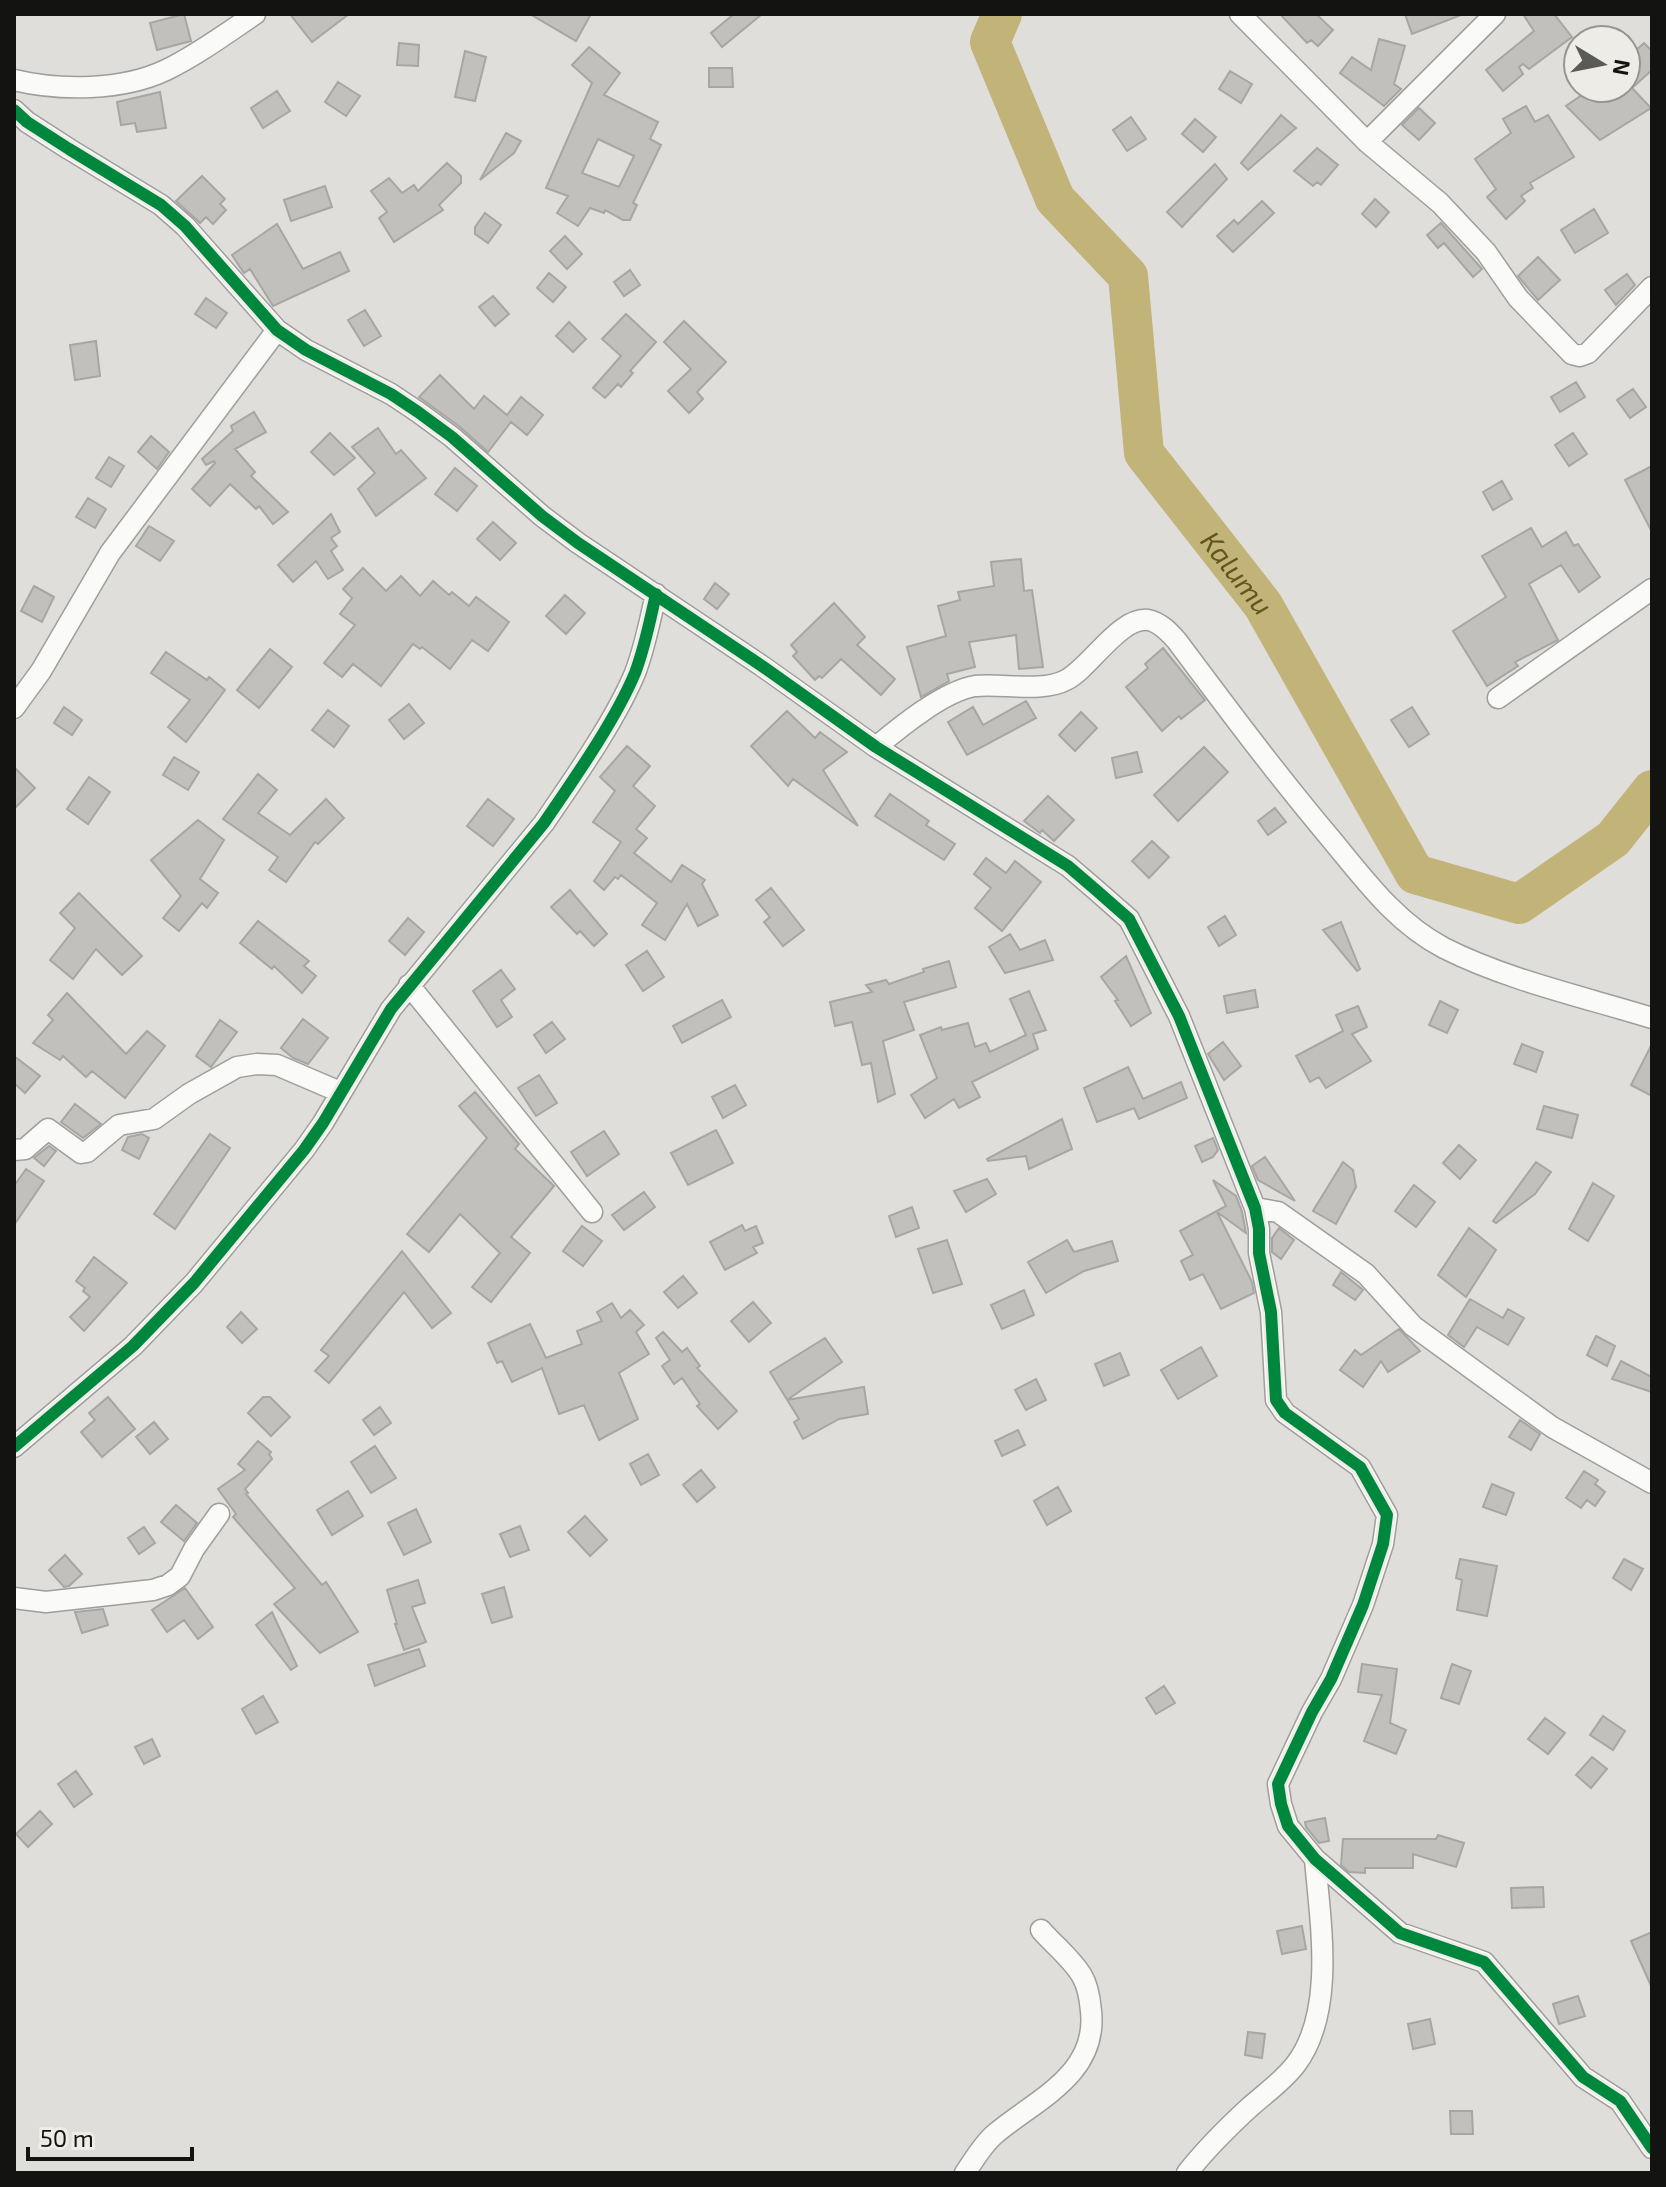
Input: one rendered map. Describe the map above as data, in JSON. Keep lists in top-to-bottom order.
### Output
{
  "water": ["Kalumu"],
  "scale_bar": "50 m",
  "north": "right"
}
